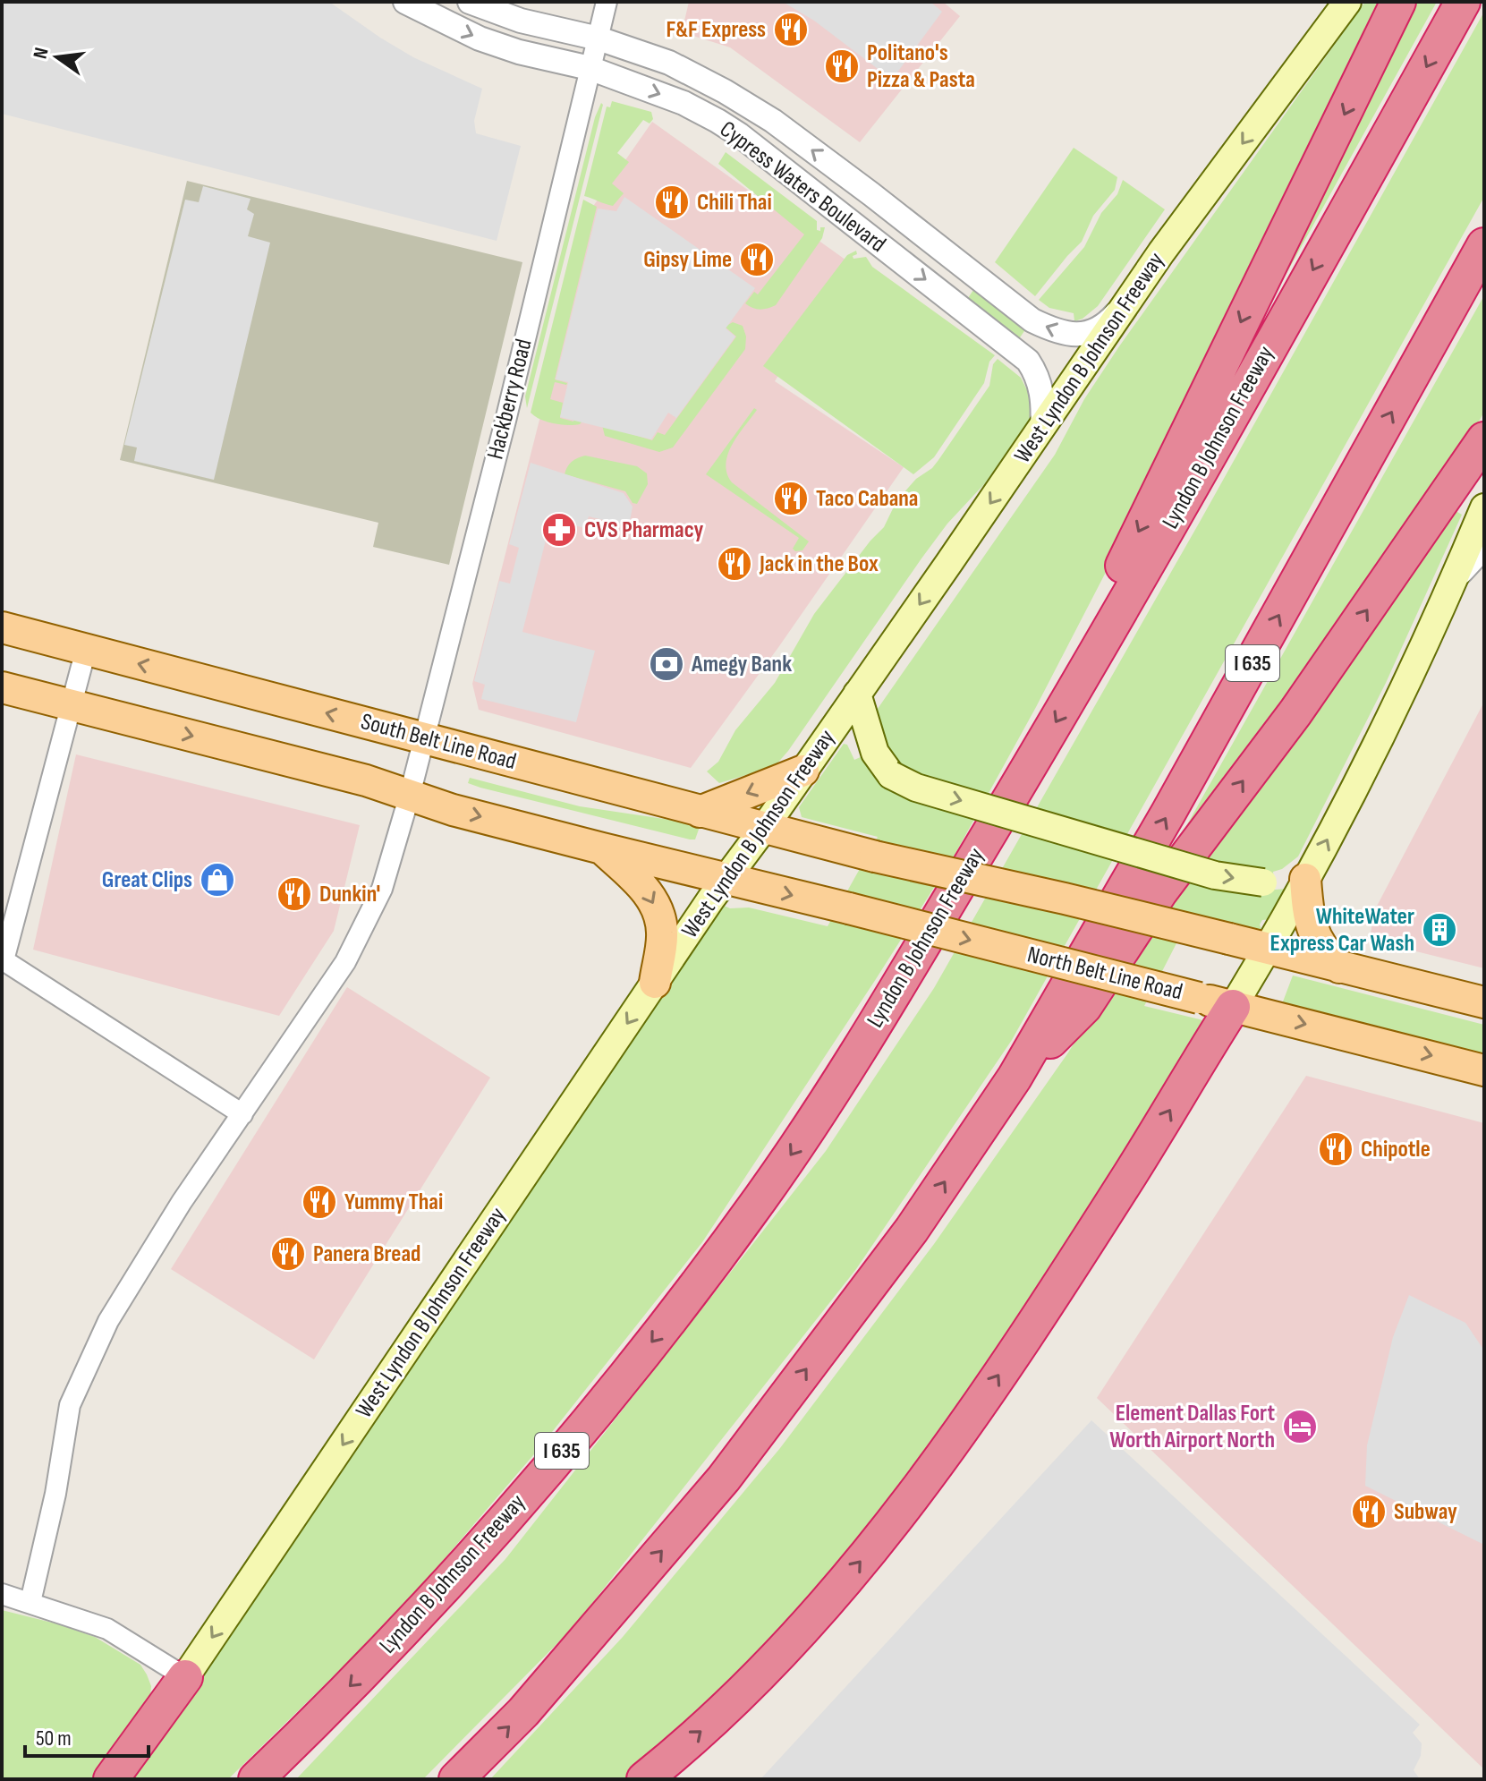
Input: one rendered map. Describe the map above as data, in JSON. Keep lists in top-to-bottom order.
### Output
{
  "streets": {
    "highway": ["Lyndon B Johnson Freeway", "I 635"],
    "main road": ["West Lyndon B Johnson Freeway", "South Belt Line Road", "North Belt Line Road"],
    "street": ["Cypress Waters Boulevard", "Hackberry Road"]
  },
  "crossings": [
    ["Cypress Waters Boulevard", "West Lyndon B Johnson Freeway"],
    ["Cypress Waters Boulevard", "Hackberry Road"],
    ["West Lyndon B Johnson Freeway", "South Belt Line Road"],
    ["West Lyndon B Johnson Freeway", "North Belt Line Road"],
    ["Hackberry Road", "South Belt Line Road"]
  ],
  "one_way": ["West Lyndon B Johnson Freeway"],
  "places": {
    "restaurant": [
      "F&F Express",
      "Politano's Pizza & Pasta",
      "Chili Thai",
      "Gipsy Lime",
      "Taco Cabana",
      "Jack in the Box",
      "Dunkin'",
      "Chipotle",
      "Yummy Thai",
      "Panera Bread",
      "Subway"
    ],
    "pharmacy": ["CVS Pharmacy"],
    "bank": ["Amegy Bank"],
    "shop": ["Great Clips"],
    "building": ["WhiteWater Express Car Wash"],
    "hotel": ["Element Dallas Fort Worth Airport North"]
  },
  "scale_bar": "50 m",
  "north": "left"
}
